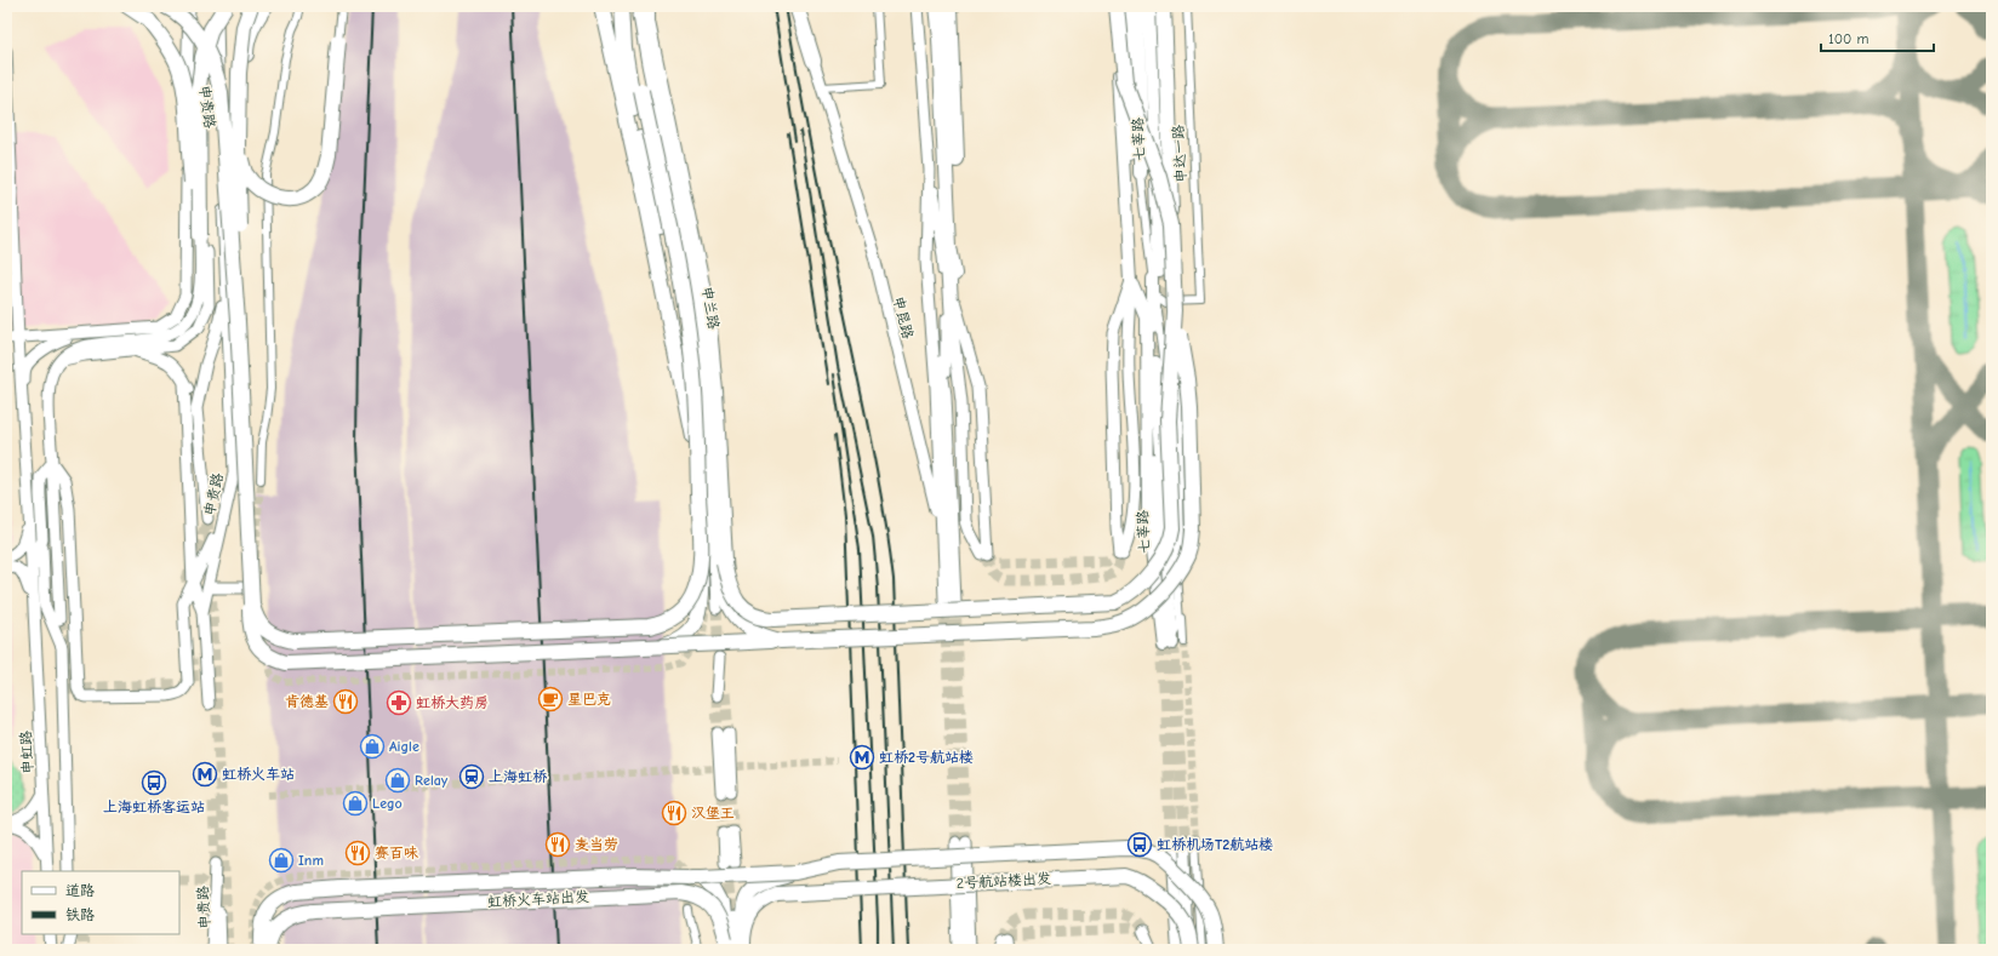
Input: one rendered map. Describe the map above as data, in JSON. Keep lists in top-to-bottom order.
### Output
{
  "streets": {
    "highway": ["2号航站楼出发", "虹桥火车站出发"],
    "main road": [
      "申贵路",
      "七莘路",
      "申兰路",
      "申昆路",
      "申虹路"
    ],
    "street": ["申达一路"]
  },
  "crossings": [
    ["申贵路", "申虹路"],
    ["2号航站楼出发", "虹桥火车站出发"]
  ],
  "places": {
    "cafe": ["星巴克"],
    "restaurant": [
      "肯德基",
      "汉堡王",
      "麦当劳",
      "赛百味"
    ],
    "pharmacy": ["虹桥大药房"],
    "shop": [
      "Aigle",
      "Relay",
      "Lego",
      "Inm"
    ],
    "metro station": ["虹桥2号航站楼", "虹桥火车站"],
    "station": ["上海虹桥"],
    "bus stop": ["上海虹桥客运站", "虹桥机场T2航站楼"]
  },
  "legend": ["道路", "铁路"],
  "scale_bar": "100 m"
}
